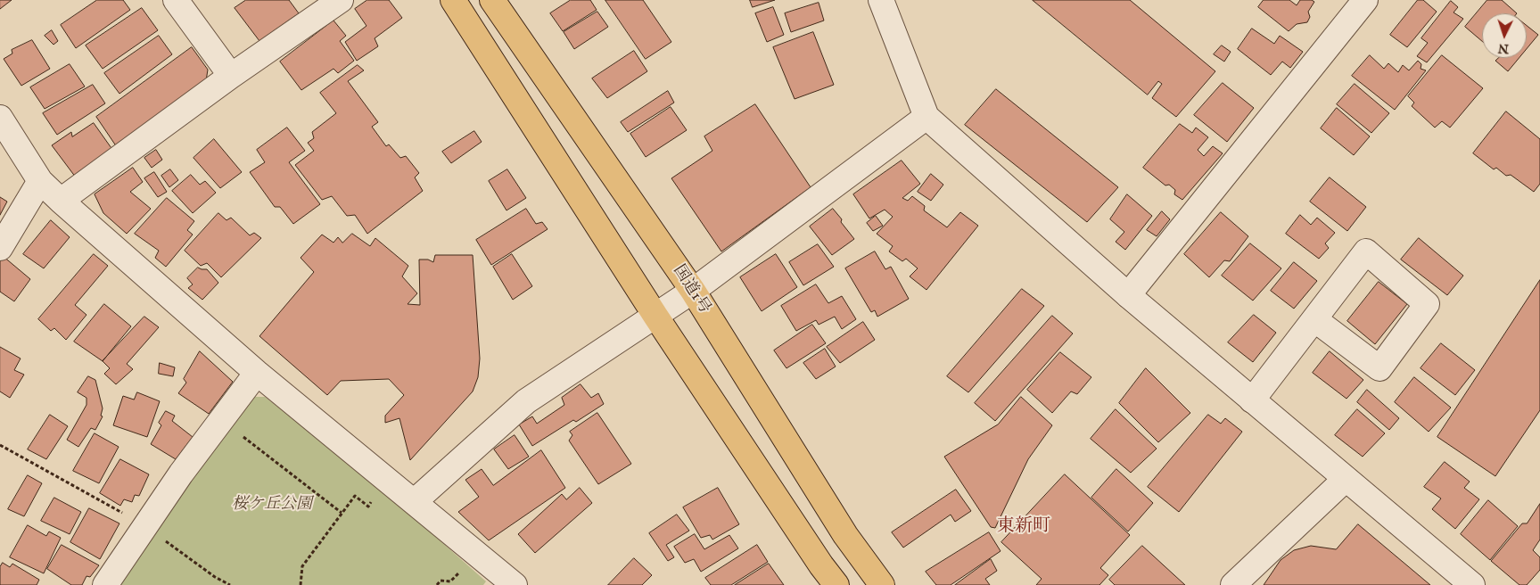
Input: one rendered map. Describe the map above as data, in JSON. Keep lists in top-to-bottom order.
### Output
{
  "streets": {
    "highway": ["国道1号"]
  },
  "districts": ["東新町"],
  "parks": ["桜ケ丘公園"],
  "north": "bottom"
}
